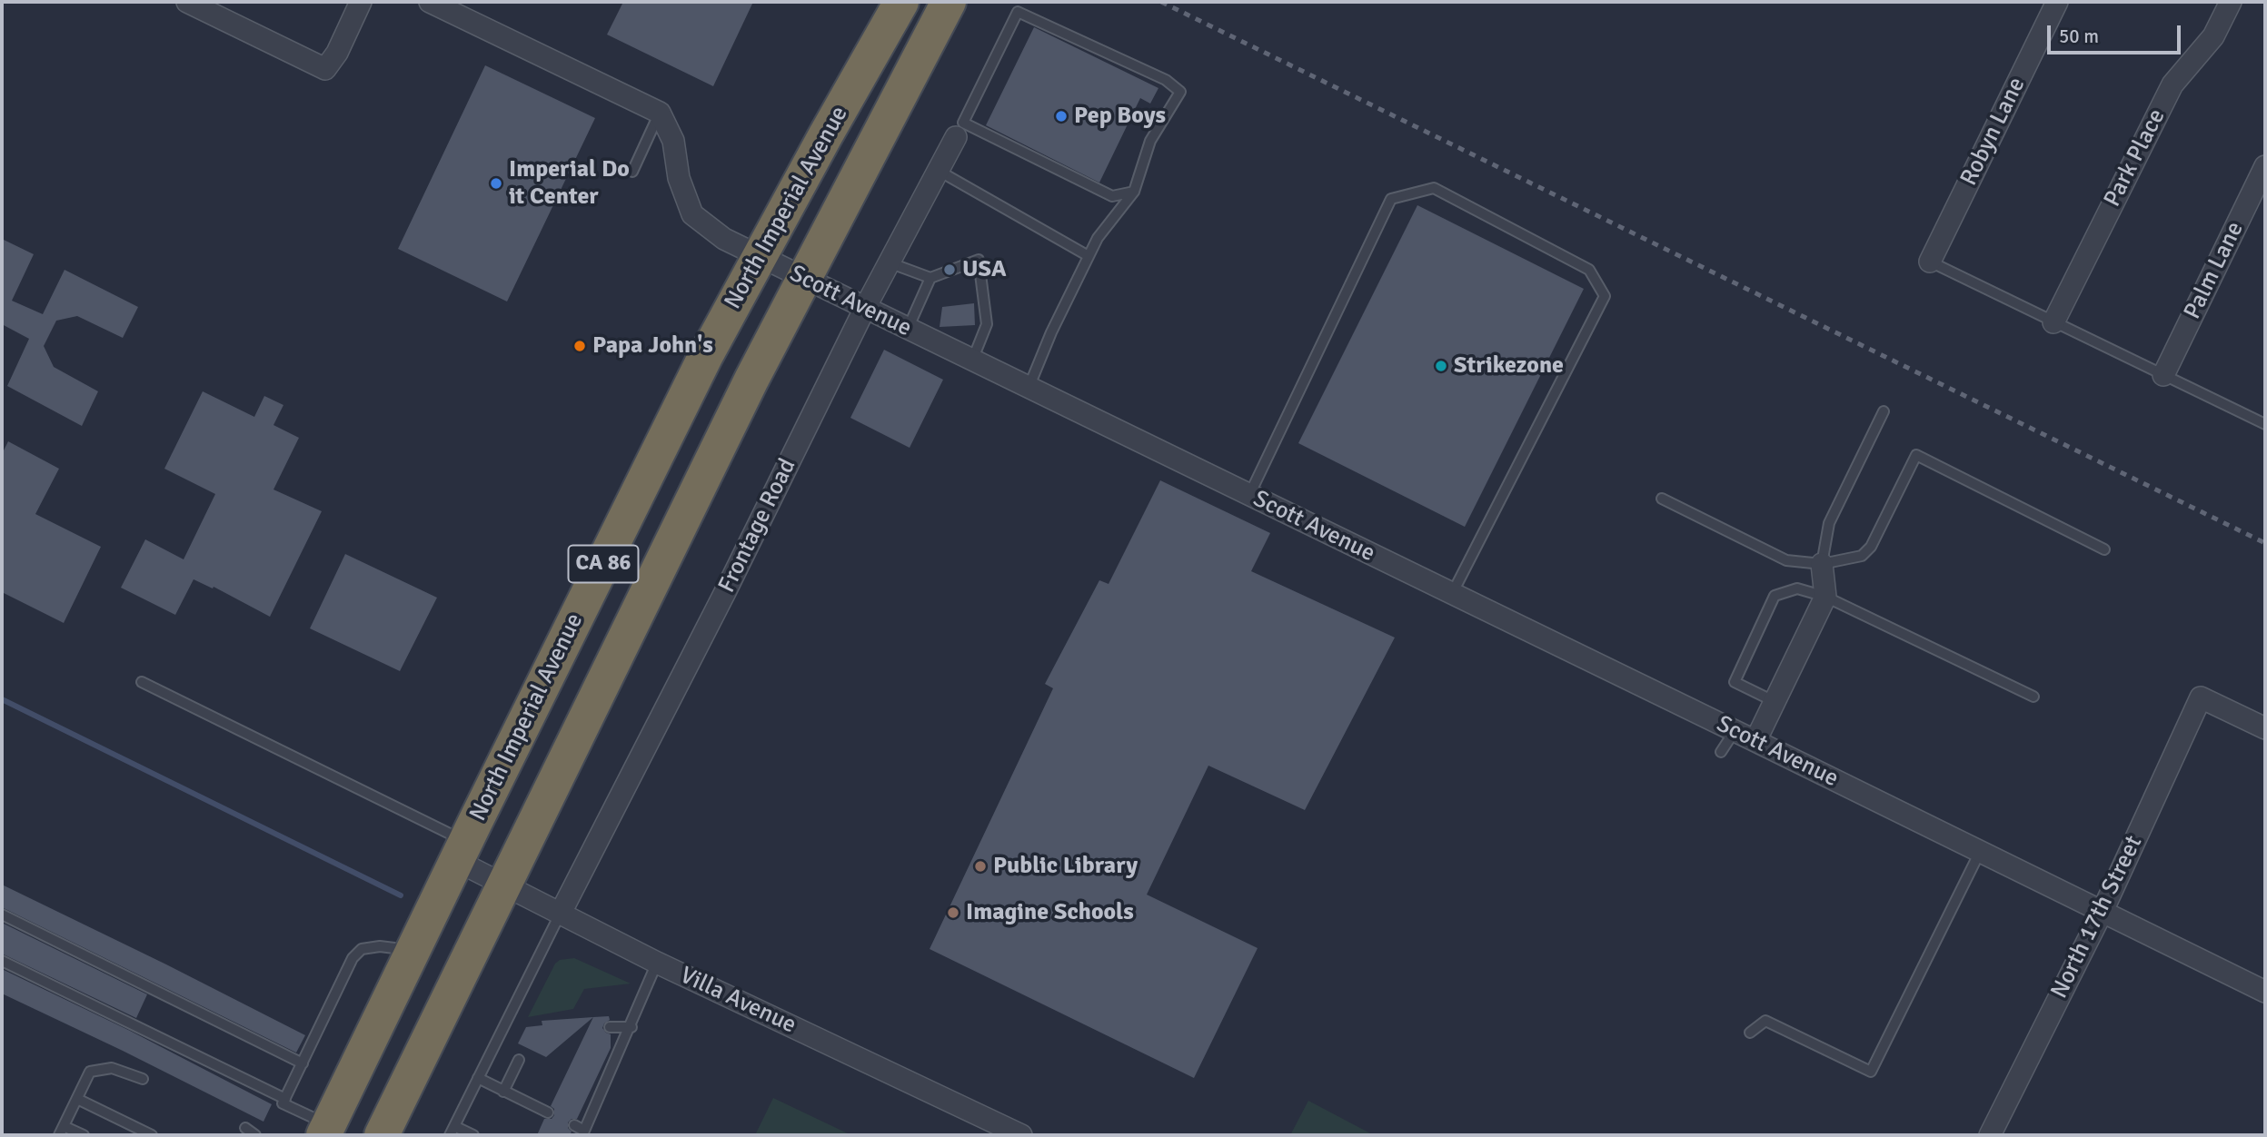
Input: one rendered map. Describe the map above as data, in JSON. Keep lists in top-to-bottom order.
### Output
{
  "streets": {
    "highway": ["North Imperial Avenue", "CA 86"],
    "street": [
      "Robyn Lane",
      "Park Place",
      "Palm Lane",
      "Scott Avenue",
      "Frontage Road",
      "North 17th Street",
      "Villa Avenue"
    ]
  },
  "crossings": [
    ["North Imperial Avenue", "Scott Avenue"],
    ["North Imperial Avenue", "Villa Avenue"],
    ["Scott Avenue", "Frontage Road"],
    ["Scott Avenue", "North 17th Street"],
    ["Frontage Road", "Villa Avenue"]
  ],
  "places": [
    "Pep Boys",
    "Imperial Do it Center",
    "USA",
    "Papa John's",
    "Strikezone",
    "Public Library",
    "Imagine Schools"
  ],
  "scale_bar": "50 m"
}
